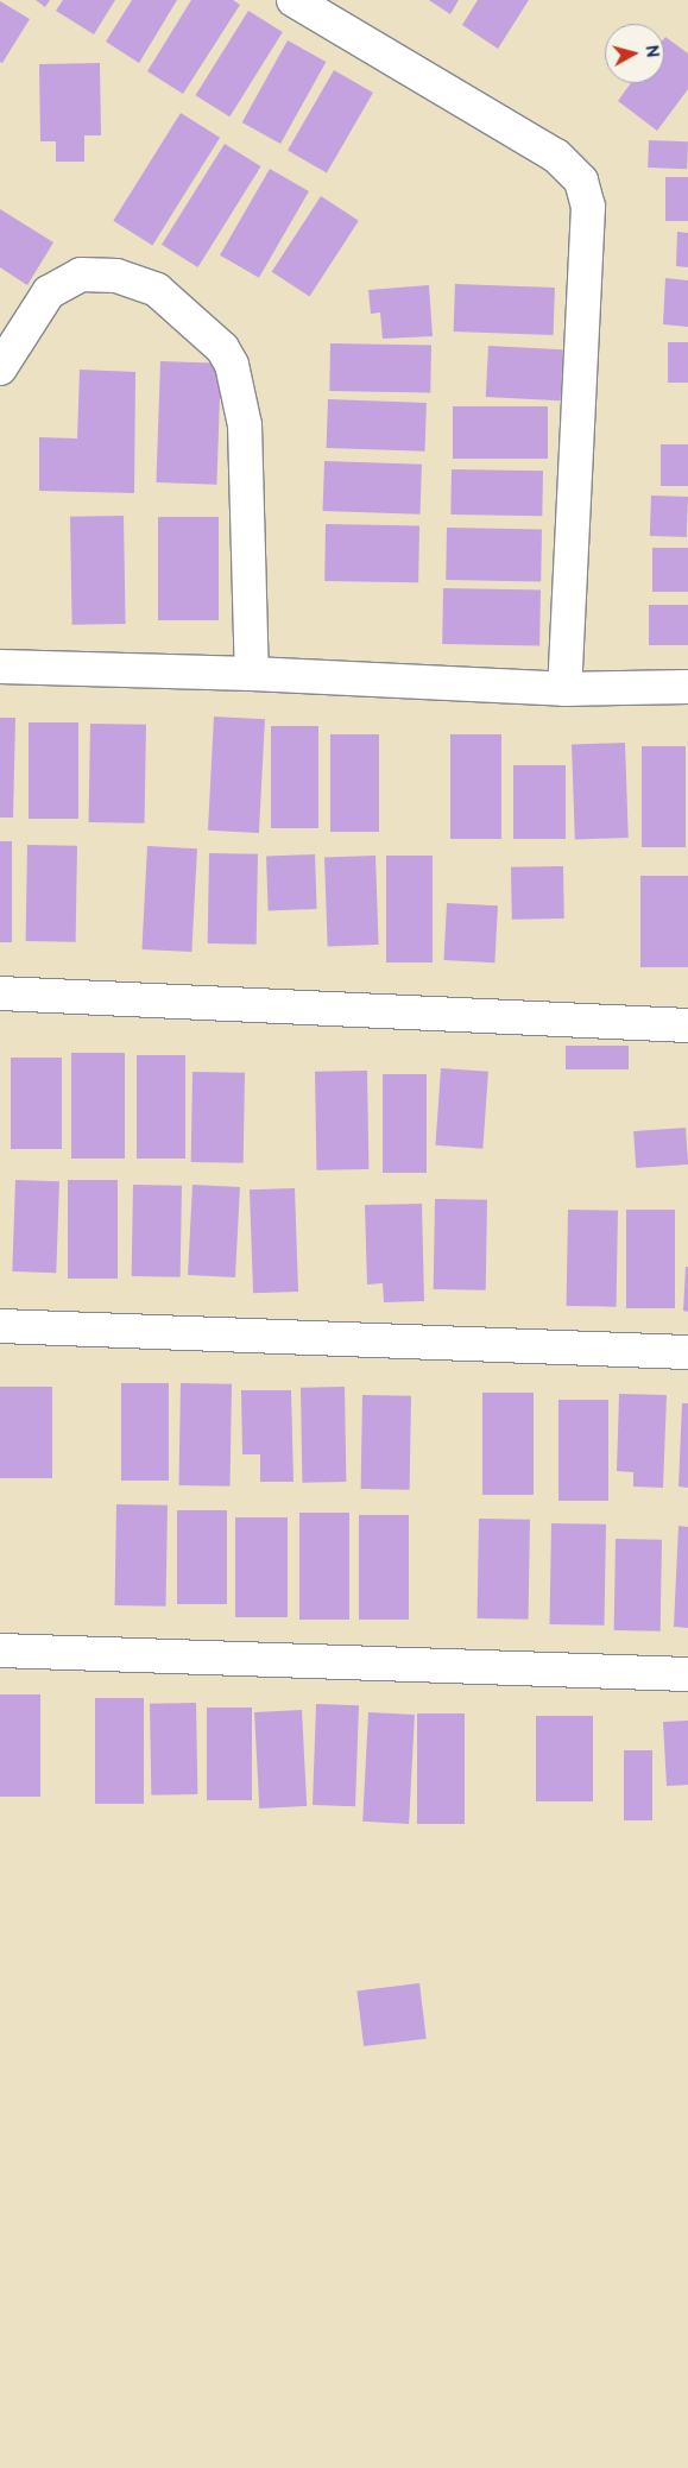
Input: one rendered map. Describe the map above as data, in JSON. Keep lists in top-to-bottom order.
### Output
{
  "north": "right"
}
